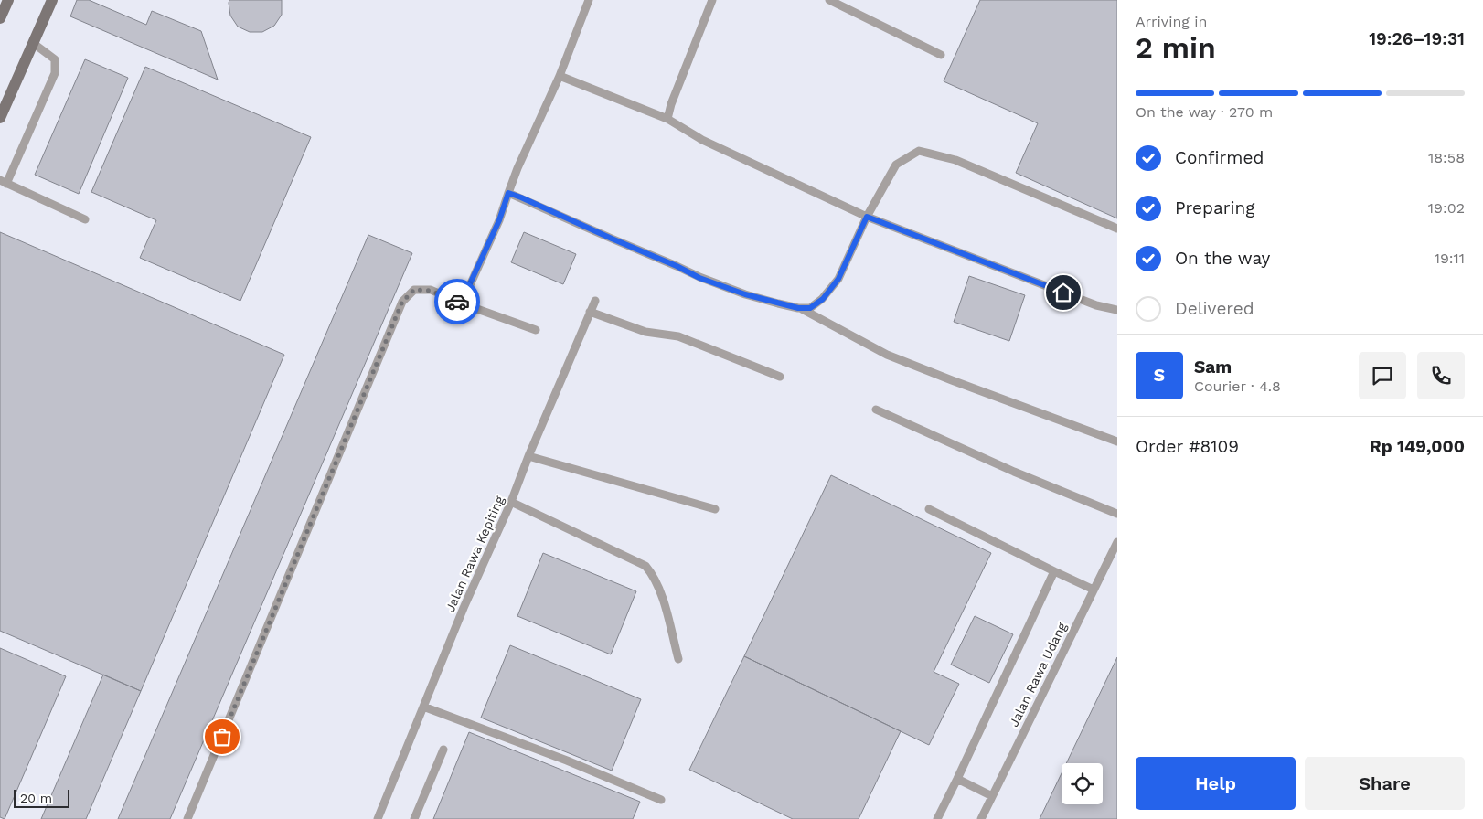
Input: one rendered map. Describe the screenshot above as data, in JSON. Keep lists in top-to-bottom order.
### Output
{
  "streets": {
    "lane": ["Jalan Rawa Kepiting", "Jalan Rawa Udang"]
  },
  "scale_bar": "20 m",
  "page": {
    "heading": ["2 min", "Arriving in", "19:26–19:31"],
    "panel": [
      "Sam",
      "Courier · 4.8",
      "Order #8109",
      "Rp 149,000"
    ],
    "bar": "On the way · 270 m",
    "list": [
      ["Confirmed", "18:58"],
      ["Preparing", "19:02"],
      ["On the way", "19:11"],
      "Delivered"
    ],
    "round": "S",
    "buttons": ["Help", "Share"],
    "scale": "20 m"
  }
}
